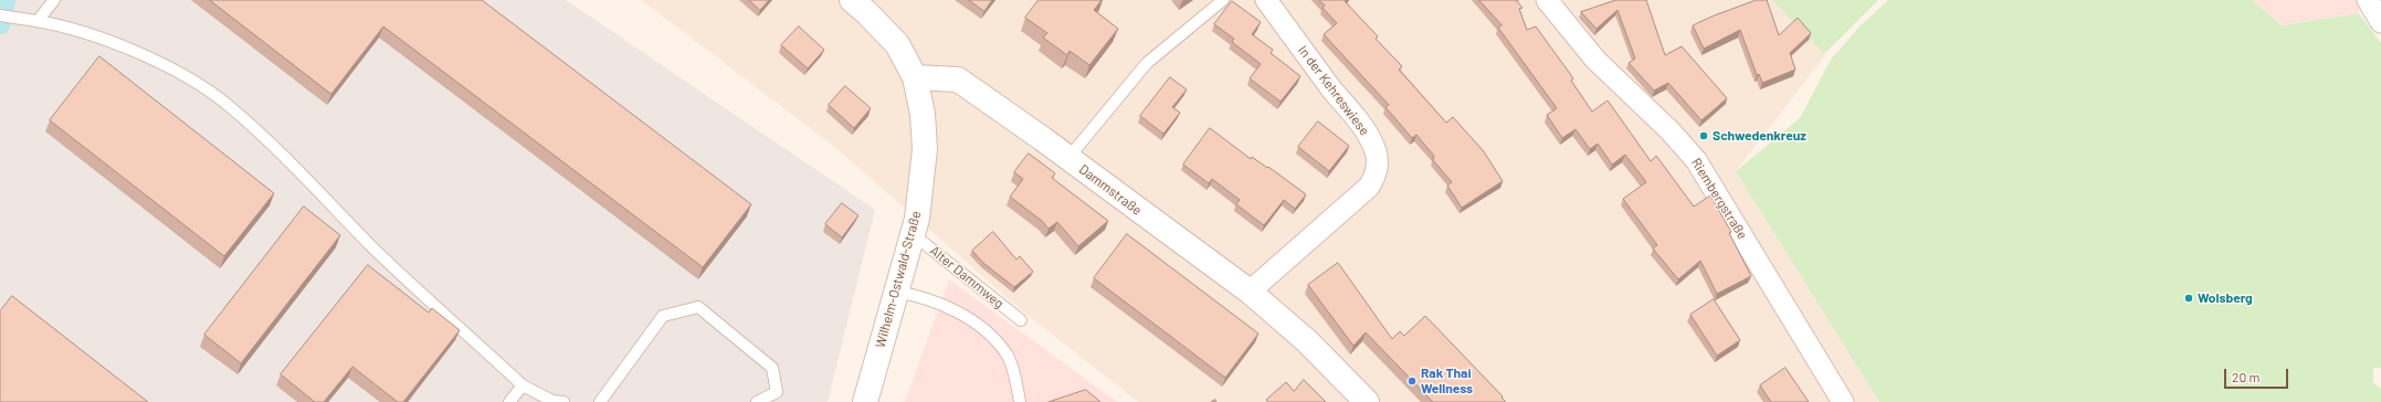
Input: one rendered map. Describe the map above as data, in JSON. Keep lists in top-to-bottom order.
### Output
{
  "streets": {
    "street": [
      "In der Kehreswiese",
      "Dammstraße",
      "Riembergstraße",
      "Wilhelm-Ostwald-Straße"
    ],
    "lane": ["Alter Dammweg"]
  },
  "crossings": [
    ["In der Kehreswiese", "Dammstraße"],
    ["Dammstraße", "Wilhelm-Ostwald-Straße"],
    ["Alter Dammweg", "Wilhelm-Ostwald-Straße"]
  ],
  "places": ["Schwedenkreuz", "Wolsberg", "Rak Thai Wellness"],
  "scale_bar": "20 m"
}
